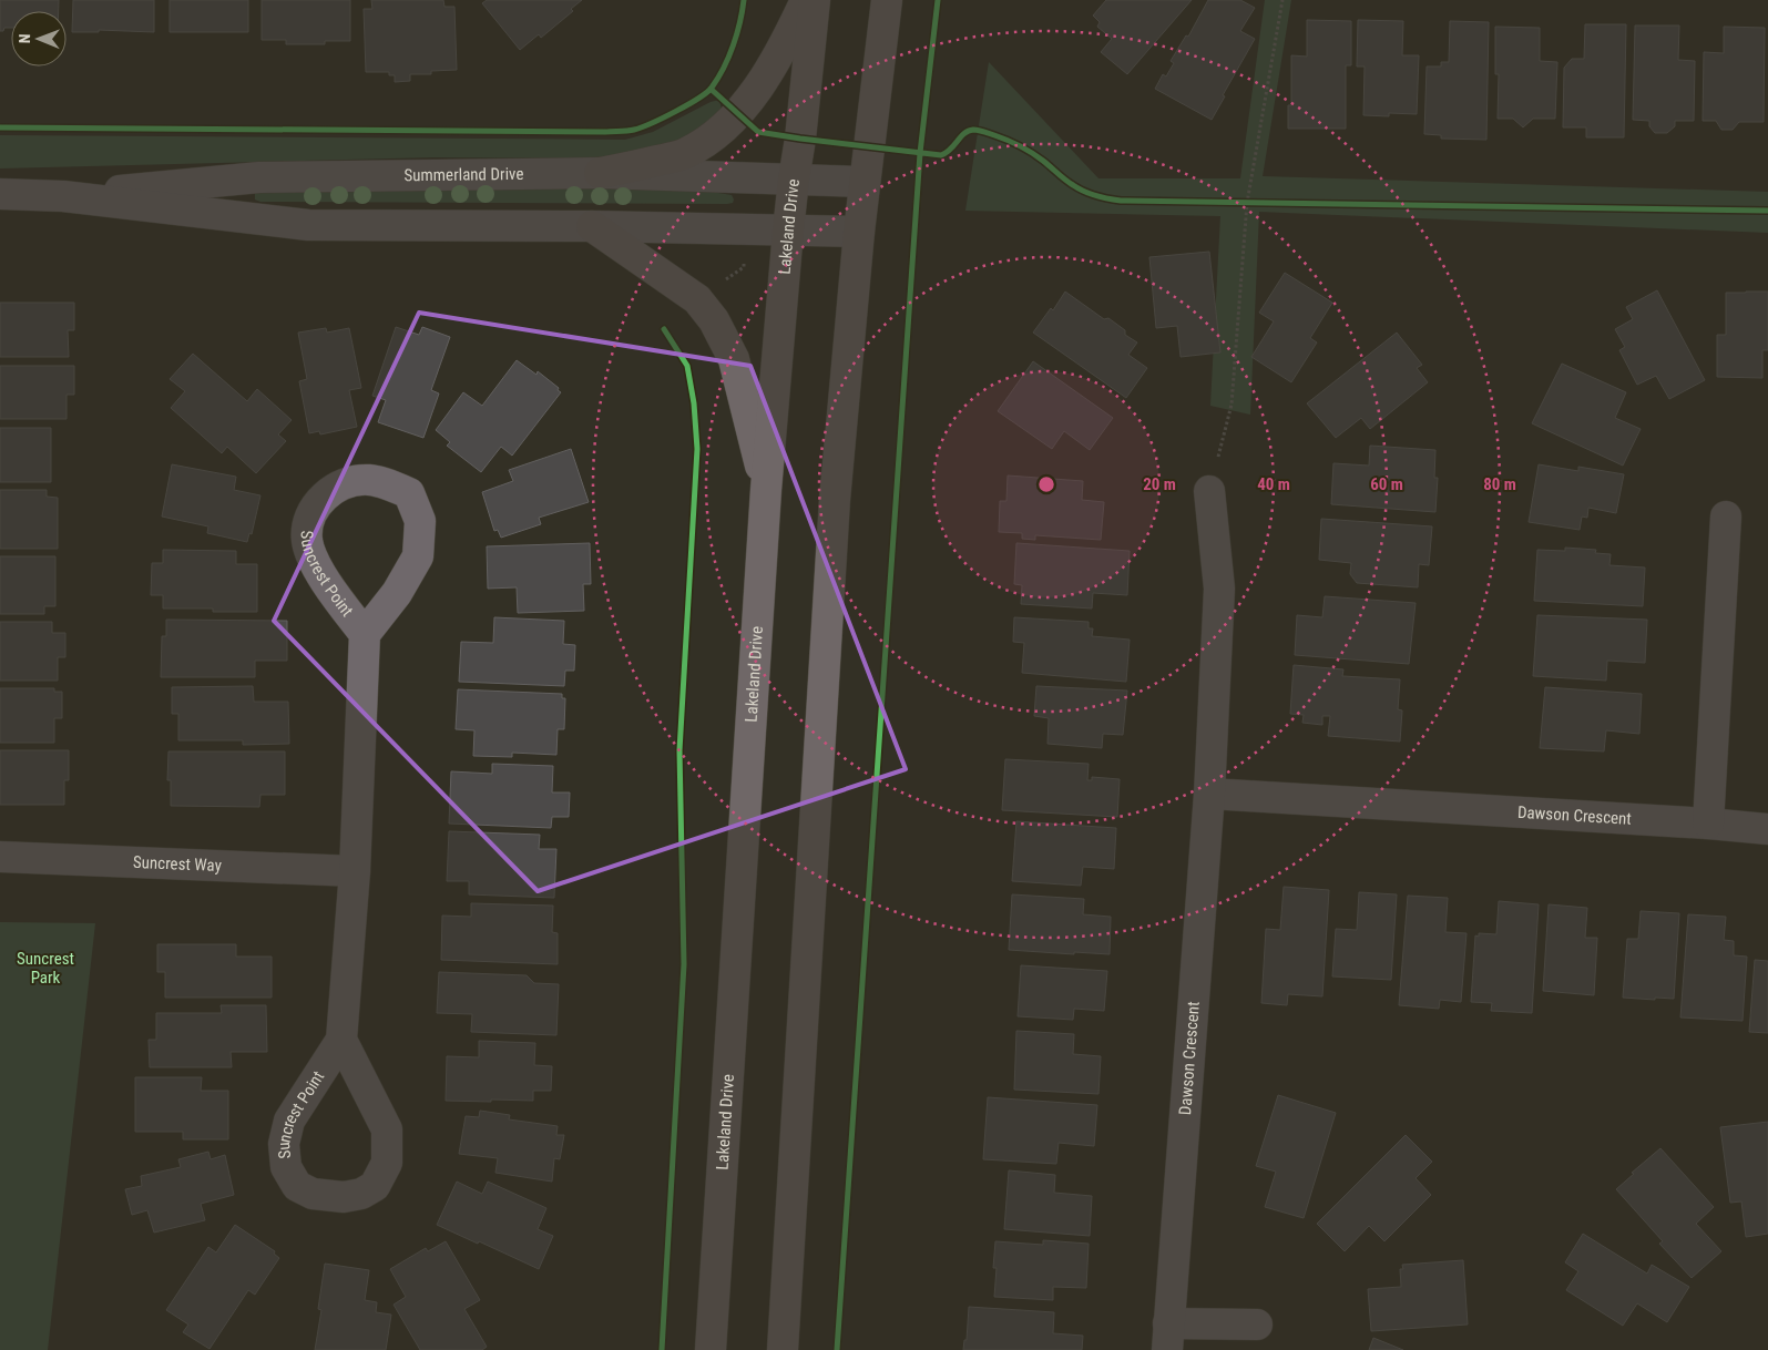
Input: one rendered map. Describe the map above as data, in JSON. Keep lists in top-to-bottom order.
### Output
{
  "streets": {
    "main road": ["Lakeland Drive"],
    "street": [
      "Summerland Drive",
      "Suncrest Point",
      "Dawson Crescent",
      "Suncrest Way"
    ]
  },
  "crossings": [
    ["Summerland Drive", "Lakeland Drive"],
    ["Suncrest Point", "Suncrest Way"]
  ],
  "parks": ["Suncrest Park"],
  "north": "left",
  "rings": [
    "20 m",
    "40 m",
    "60 m",
    "80 m"
  ]
}
